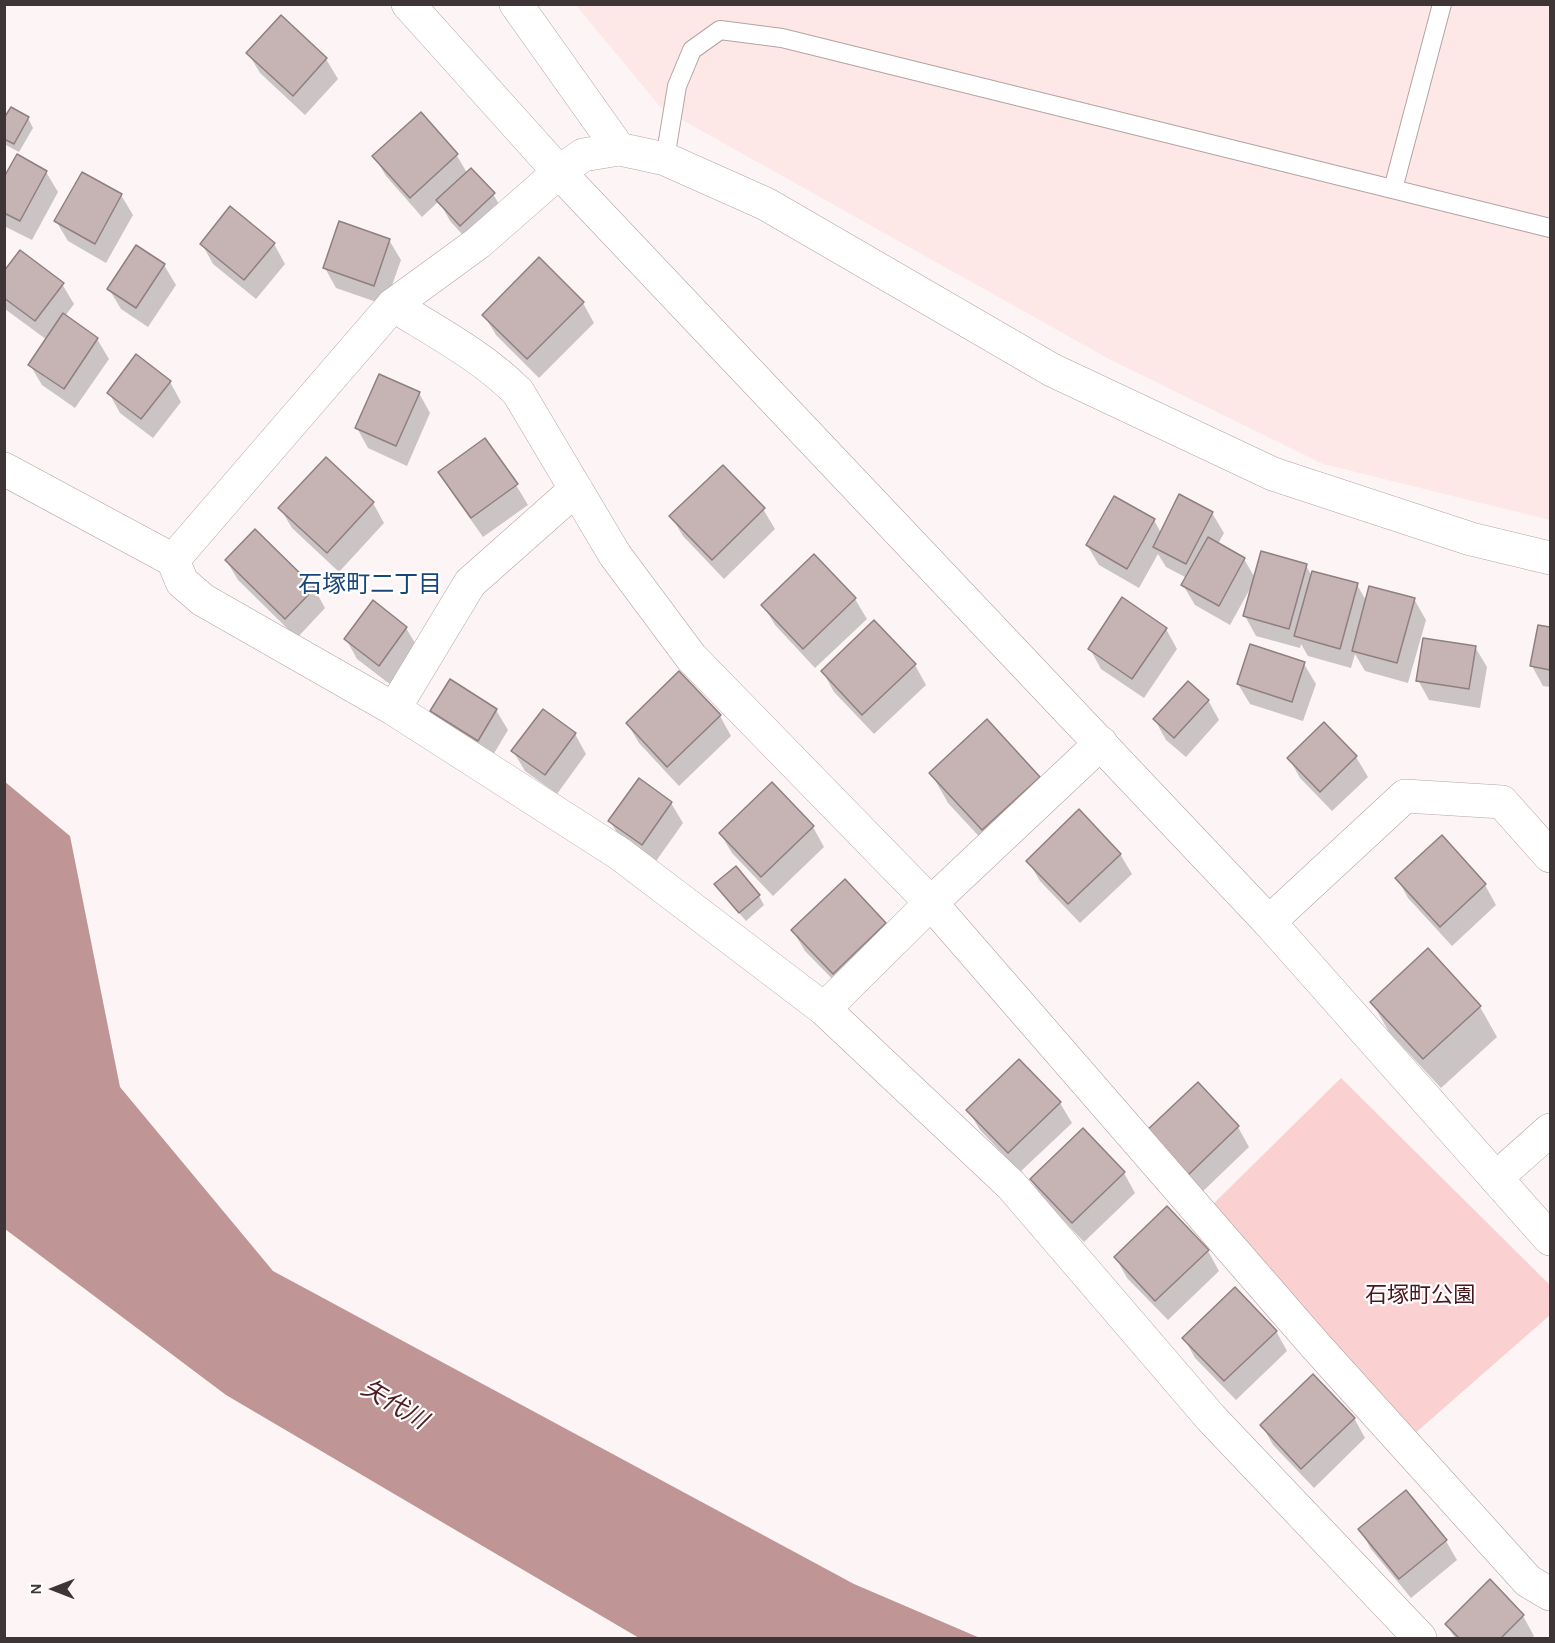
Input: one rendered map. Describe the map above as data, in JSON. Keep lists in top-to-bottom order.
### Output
{
  "districts": ["石塚町二丁目"],
  "water": ["矢代川"],
  "parks": ["石塚町公園"],
  "north": "left"
}
